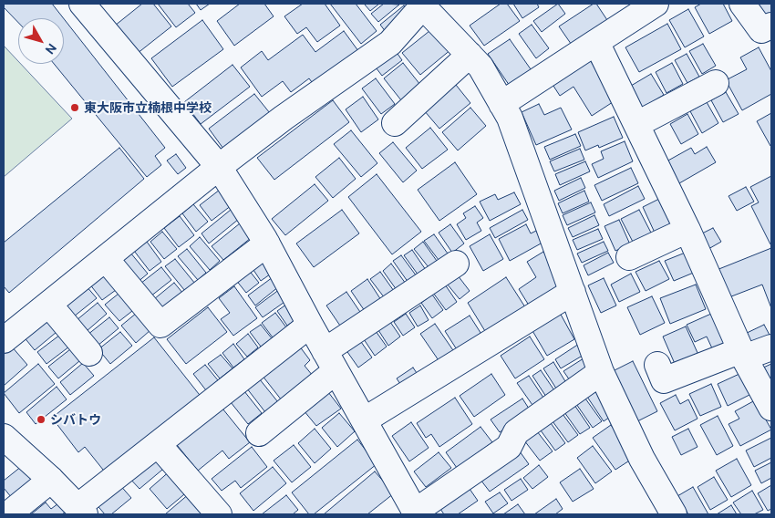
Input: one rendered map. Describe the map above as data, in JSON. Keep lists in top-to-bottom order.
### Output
{
  "places": ["東大阪市立楠根中学校", "シバトウ"],
  "north": "bottom right"
}
